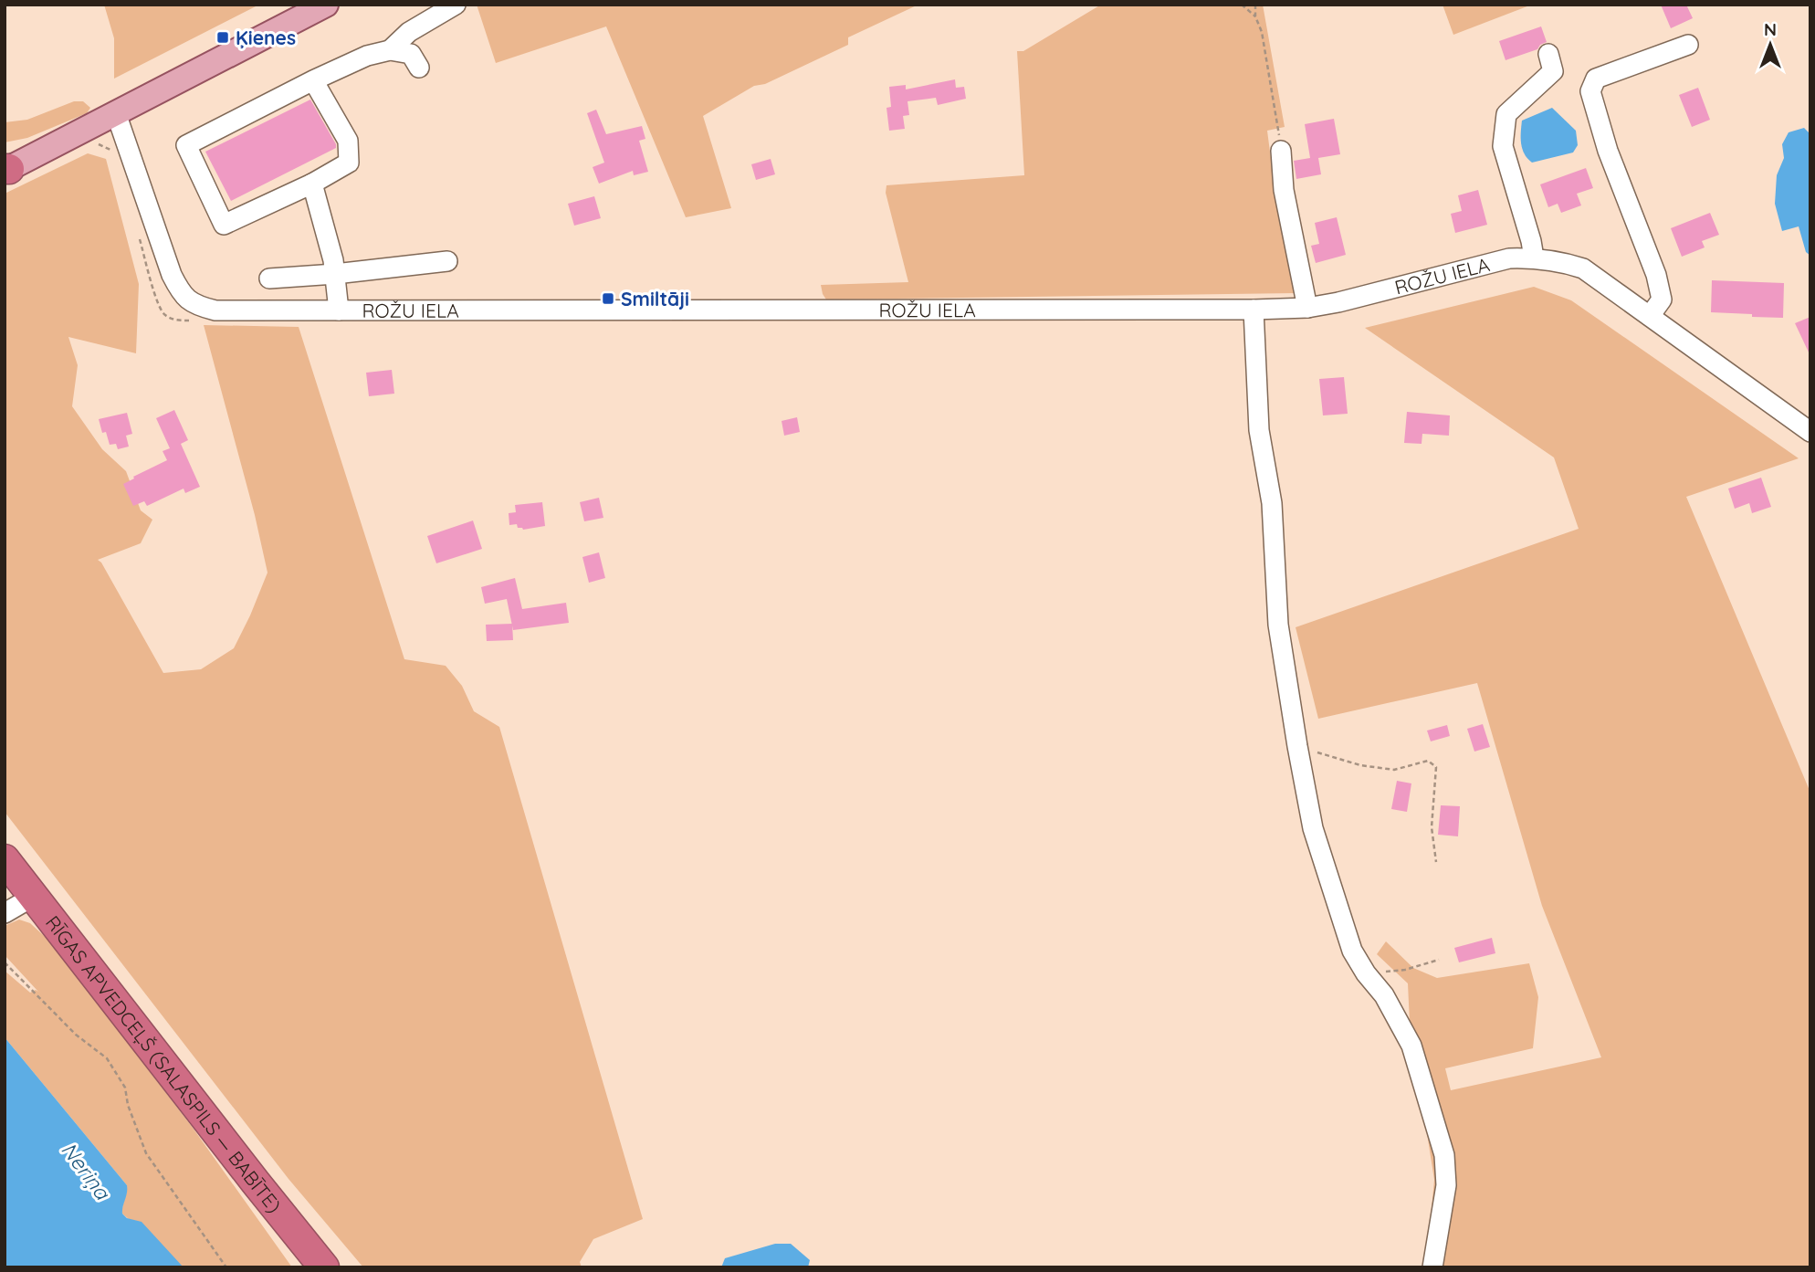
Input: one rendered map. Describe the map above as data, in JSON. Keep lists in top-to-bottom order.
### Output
{
  "streets": {
    "highway": ["RĪGAS APVEDCEĻŠ (SALASPILS — BABĪTE)"],
    "street": ["ROŽU IELA"]
  },
  "water": ["Neriņa"],
  "places": {
    "transit": ["Ķienes", "Smiltāji"]
  },
  "north": "top"
}
